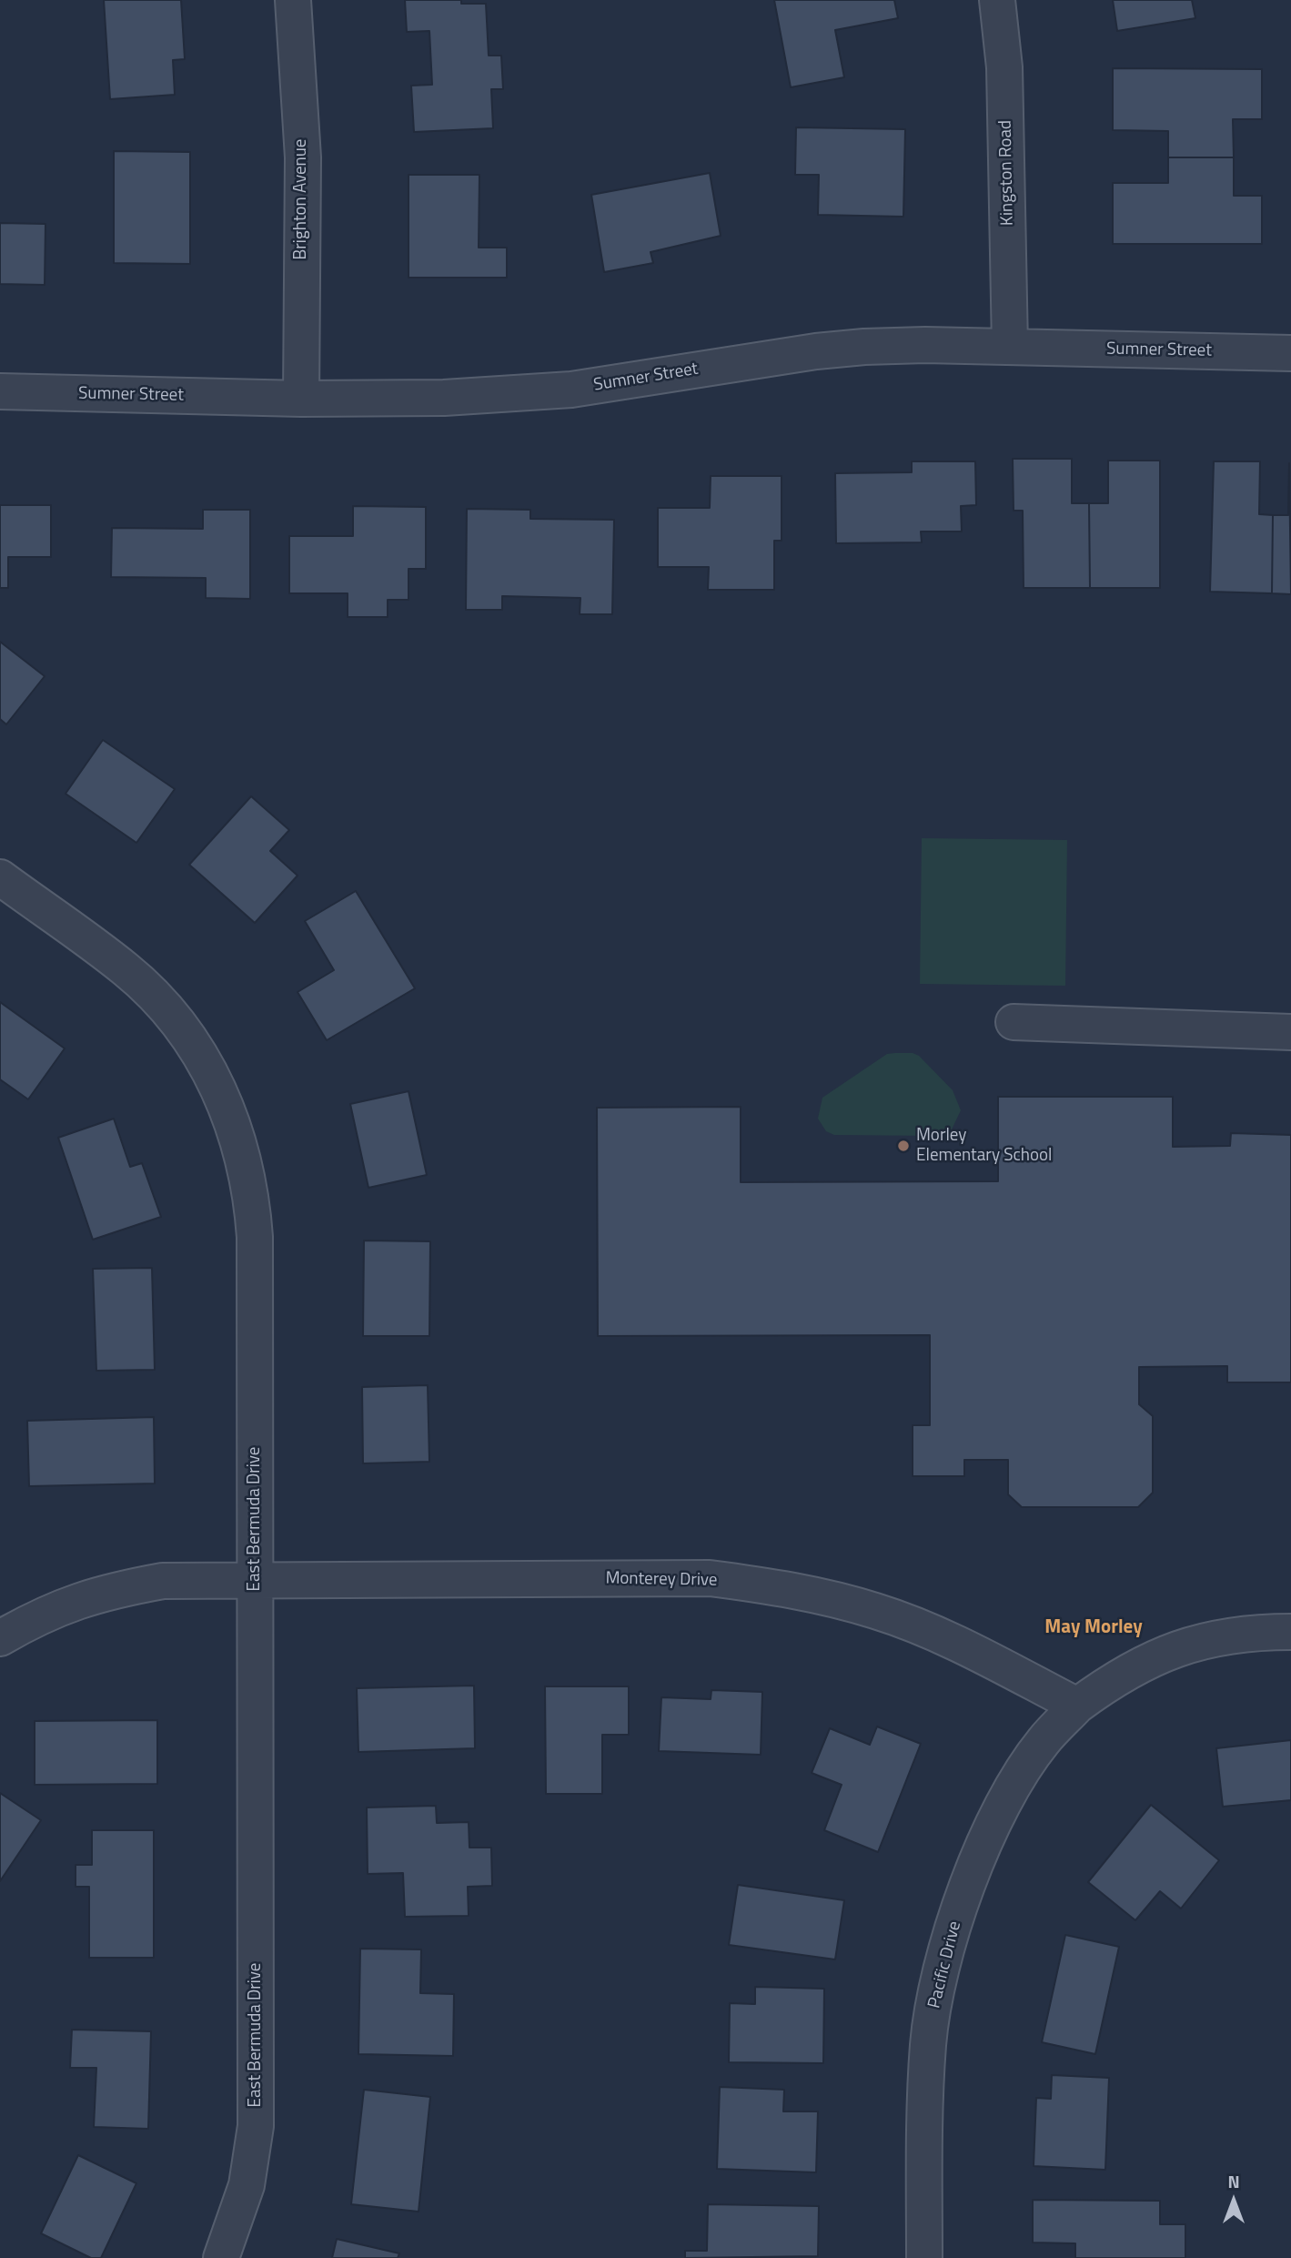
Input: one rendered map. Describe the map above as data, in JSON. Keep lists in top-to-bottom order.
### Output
{
  "streets": {
    "street": [
      "Kingston Road",
      "Brighton Avenue",
      "Sumner Street",
      "East Bermuda Drive",
      "Monterey Drive",
      "Pacific Drive"
    ]
  },
  "crossings": [
    ["Kingston Road", "Sumner Street"],
    ["Brighton Avenue", "Sumner Street"],
    ["East Bermuda Drive", "Monterey Drive"],
    ["Monterey Drive", "Pacific Drive"]
  ],
  "districts": ["May Morley"],
  "places": ["Morley Elementary School"],
  "north": "top"
}
